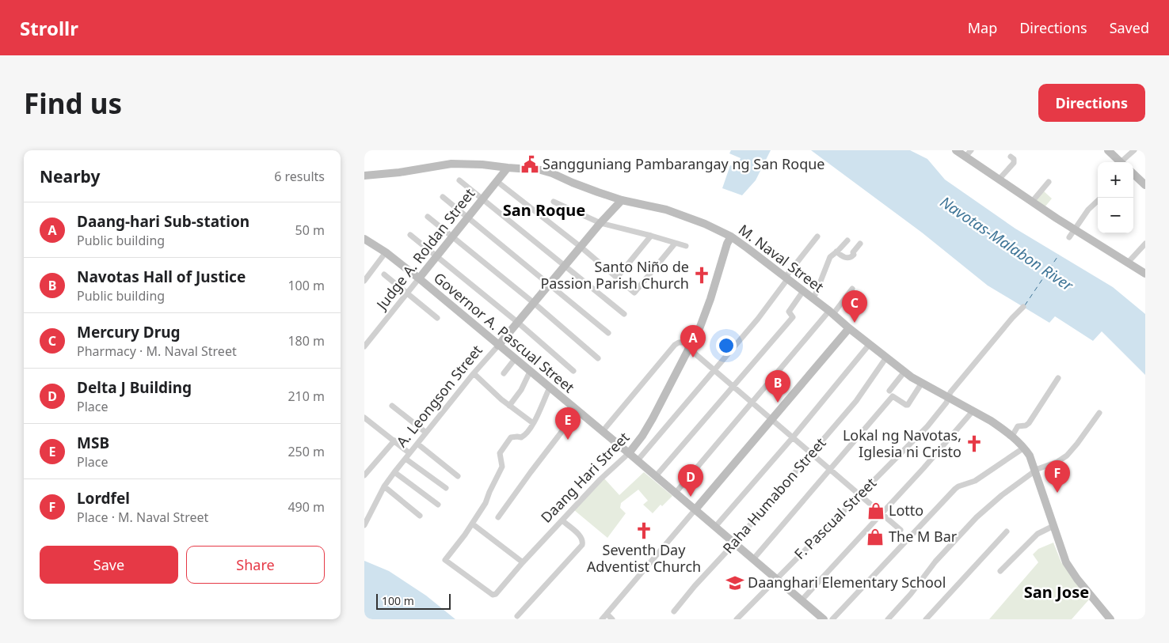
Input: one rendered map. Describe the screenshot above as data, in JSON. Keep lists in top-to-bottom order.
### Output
{
  "streets": {
    "main road": [
      "Judge A. Roldan Street",
      "M. Naval Street",
      "Governor A. Pascual Street",
      "A. Leongson Street",
      "Daang Hari Street"
    ],
    "street": ["Raha Humabon Street", "F. Pascual Street"]
  },
  "crossings": [
    ["Judge A. Roldan Street", "M. Naval Street"],
    ["Judge A. Roldan Street", "Governor A. Pascual Street"],
    ["M. Naval Street", "A. Leongson Street"],
    ["M. Naval Street", "Daang Hari Street"],
    ["M. Naval Street", "Raha Humabon Street"],
    ["M. Naval Street", "F. Pascual Street"],
    ["Governor A. Pascual Street", "A. Leongson Street"],
    ["Governor A. Pascual Street", "Daang Hari Street"],
    ["Governor A. Pascual Street", "Raha Humabon Street"],
    ["Governor A. Pascual Street", "F. Pascual Street"]
  ],
  "districts": ["San Roque", "San Jose"],
  "water": ["Navotas-Malabon River"],
  "places": {
    "public building": ["Sangguniang Pambarangay ng San Roque"],
    "church": ["Santo Niño de Passion Parish Church", "Lokal ng Navotas, Iglesia ni Cristo", "Seventh Day Adventist Church"],
    "shop": ["Lotto", "The M Bar"],
    "school or university": ["Daanghari Elementary School"]
  },
  "scale_bar": "100 m",
  "page": {
    "header": "Strollr",
    "nav": ["Map", "Directions", "Saved"],
    "buttons": [
      "Directions",
      ["Save", "Share"]
    ],
    "title": "Find us",
    "heading": ["Nearby", "6 results"],
    "map_buttons": ["+", "−"],
    "list": [
      {
        "mark": "A",
        "name": "Daang-hari Sub-station",
        "note": "Public building",
        "value": "50 m"
      },
      {
        "mark": "B",
        "name": "Navotas Hall of Justice",
        "note": "Public building",
        "value": "100 m"
      },
      {
        "mark": "C",
        "name": "Mercury Drug",
        "note": "Pharmacy · M. Naval Street",
        "value": "180 m"
      },
      {
        "mark": "D",
        "name": "Delta J Building",
        "note": "Place",
        "value": "210 m"
      },
      {
        "mark": "E",
        "name": "MSB",
        "note": "Place",
        "value": "250 m"
      },
      {
        "mark": "F",
        "name": "Lordfel",
        "note": "Place · M. Naval Street",
        "value": "490 m"
      }
    ],
    "pins": [
      "C",
      "A",
      "B",
      "E",
      "F",
      "D"
    ],
    "scale": "100 m"
  }
}
